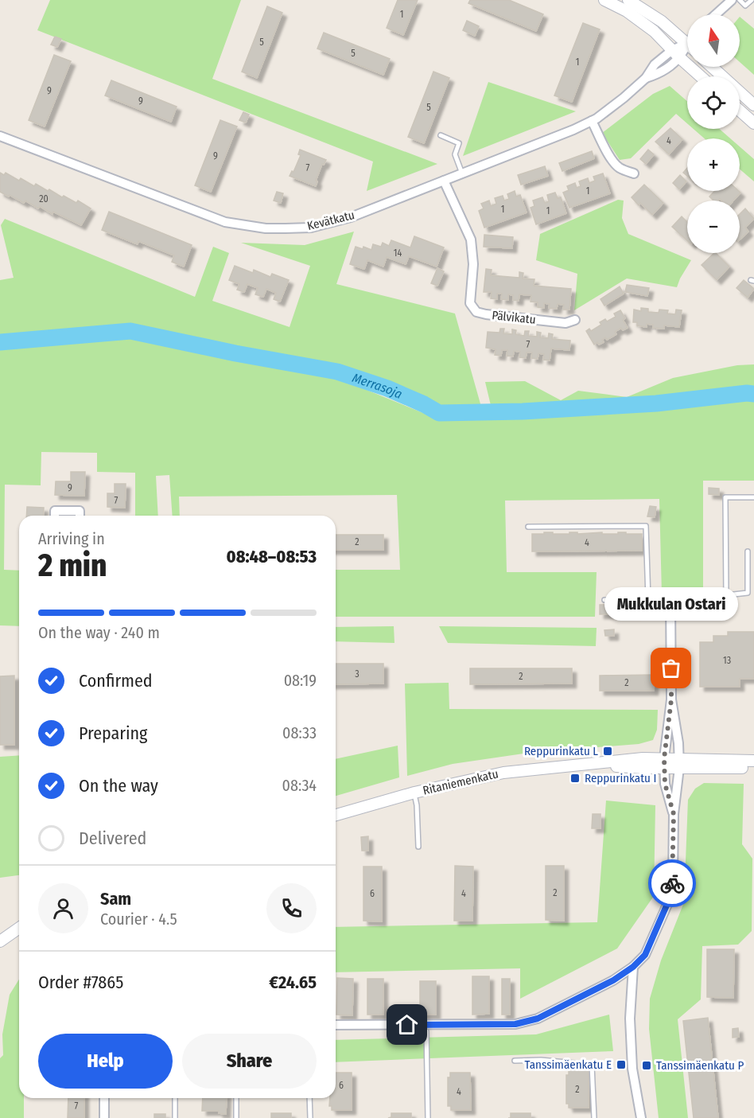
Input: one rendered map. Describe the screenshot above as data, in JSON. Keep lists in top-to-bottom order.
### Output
{
  "streets": {
    "street": ["Kevätkatu", "Pälvikatu", "Ritaniemenkatu"]
  },
  "crossings": [
    ["Kevätkatu", "Pälvikatu"]
  ],
  "water": ["Merrasoja"],
  "places": {
    "other": ["Mukkulan Ostari"],
    "transit": [
      "Reppurinkatu L",
      "Reppurinkatu I",
      "Tanssimäenkatu E",
      "Tanssimäenkatu P"
    ]
  },
  "house_numbers": [
    "1",
    "5",
    "5",
    "1",
    "9",
    "9",
    "5",
    "4",
    "9",
    "7",
    "1",
    "20",
    "1",
    "1",
    "14",
    "7",
    "9",
    "7",
    "2",
    "4",
    "13",
    "3",
    "2",
    "2",
    "2",
    "6",
    "4",
    "6",
    "2",
    "4",
    "7"
  ],
  "north": "top",
  "page": {
    "map_buttons": ["+", "−"],
    "heading": ["2 min", "Arriving in", "08:48–08:53"],
    "panel": [
      "Sam",
      "Courier · 4.5",
      "Order #7865",
      "€24.65"
    ],
    "bubble": "Mukkulan Ostari",
    "bar": "On the way · 240 m",
    "list": [
      ["Confirmed", "08:19"],
      ["Preparing", "08:33"],
      ["On the way", "08:34"],
      "Delivered"
    ],
    "buttons": ["Help", "Share"]
  }
}
